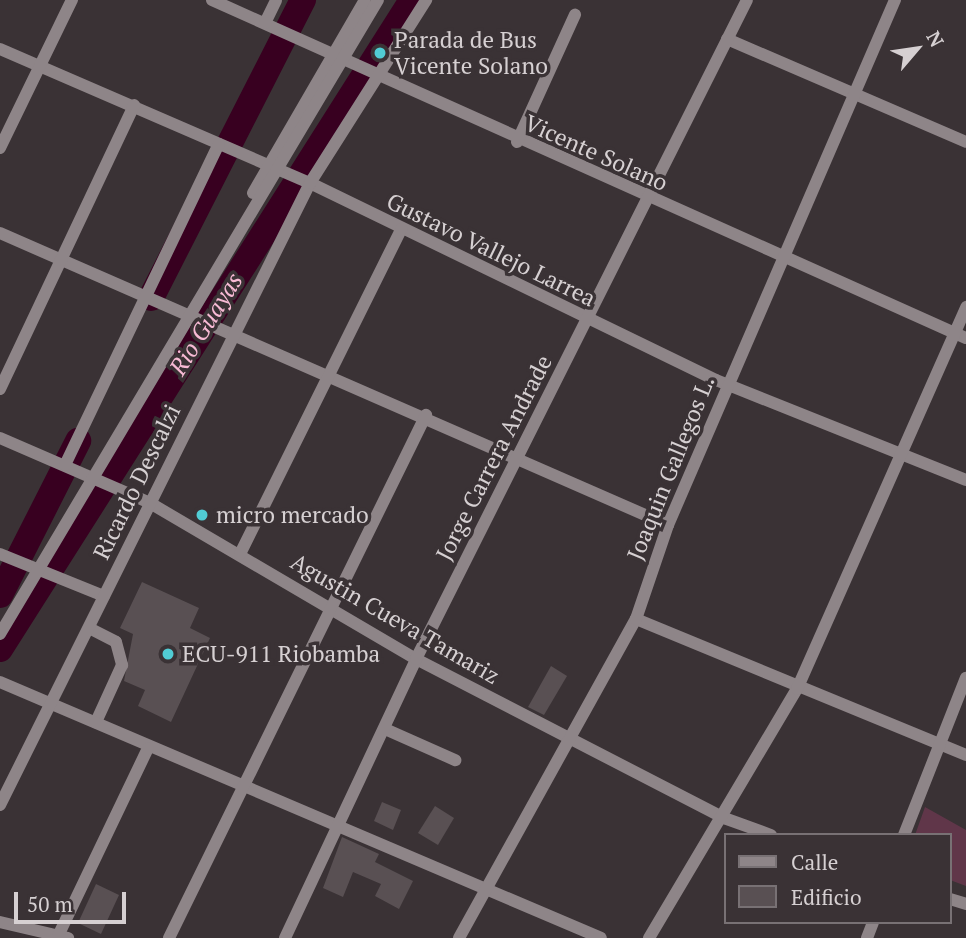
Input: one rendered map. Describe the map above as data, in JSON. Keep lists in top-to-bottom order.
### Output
{
  "streets": {
    "street": [
      "Vicente Solano",
      "Gustavo Vallejo Larrea",
      "Jorge Carrera Andrade",
      "Joaquin Gallegos L.",
      "Ricardo Descalzi",
      "Agustin Cueva Tamariz"
    ]
  },
  "crossings": [
    ["Vicente Solano", "Jorge Carrera Andrade"],
    ["Vicente Solano", "Joaquin Gallegos L."],
    ["Vicente Solano", "Ricardo Descalzi"],
    ["Gustavo Vallejo Larrea", "Jorge Carrera Andrade"],
    ["Gustavo Vallejo Larrea", "Joaquin Gallegos L."],
    ["Gustavo Vallejo Larrea", "Ricardo Descalzi"],
    ["Jorge Carrera Andrade", "Agustin Cueva Tamariz"],
    ["Joaquin Gallegos L.", "Agustin Cueva Tamariz"],
    ["Ricardo Descalzi", "Agustin Cueva Tamariz"]
  ],
  "water": ["Rio Guayas"],
  "places": ["Parada de Bus Vicente Solano", "micro mercado", "ECU-911 Riobamba"],
  "legend": ["Calle", "Edificio"],
  "scale_bar": "50 m",
  "north": "top right"
}
